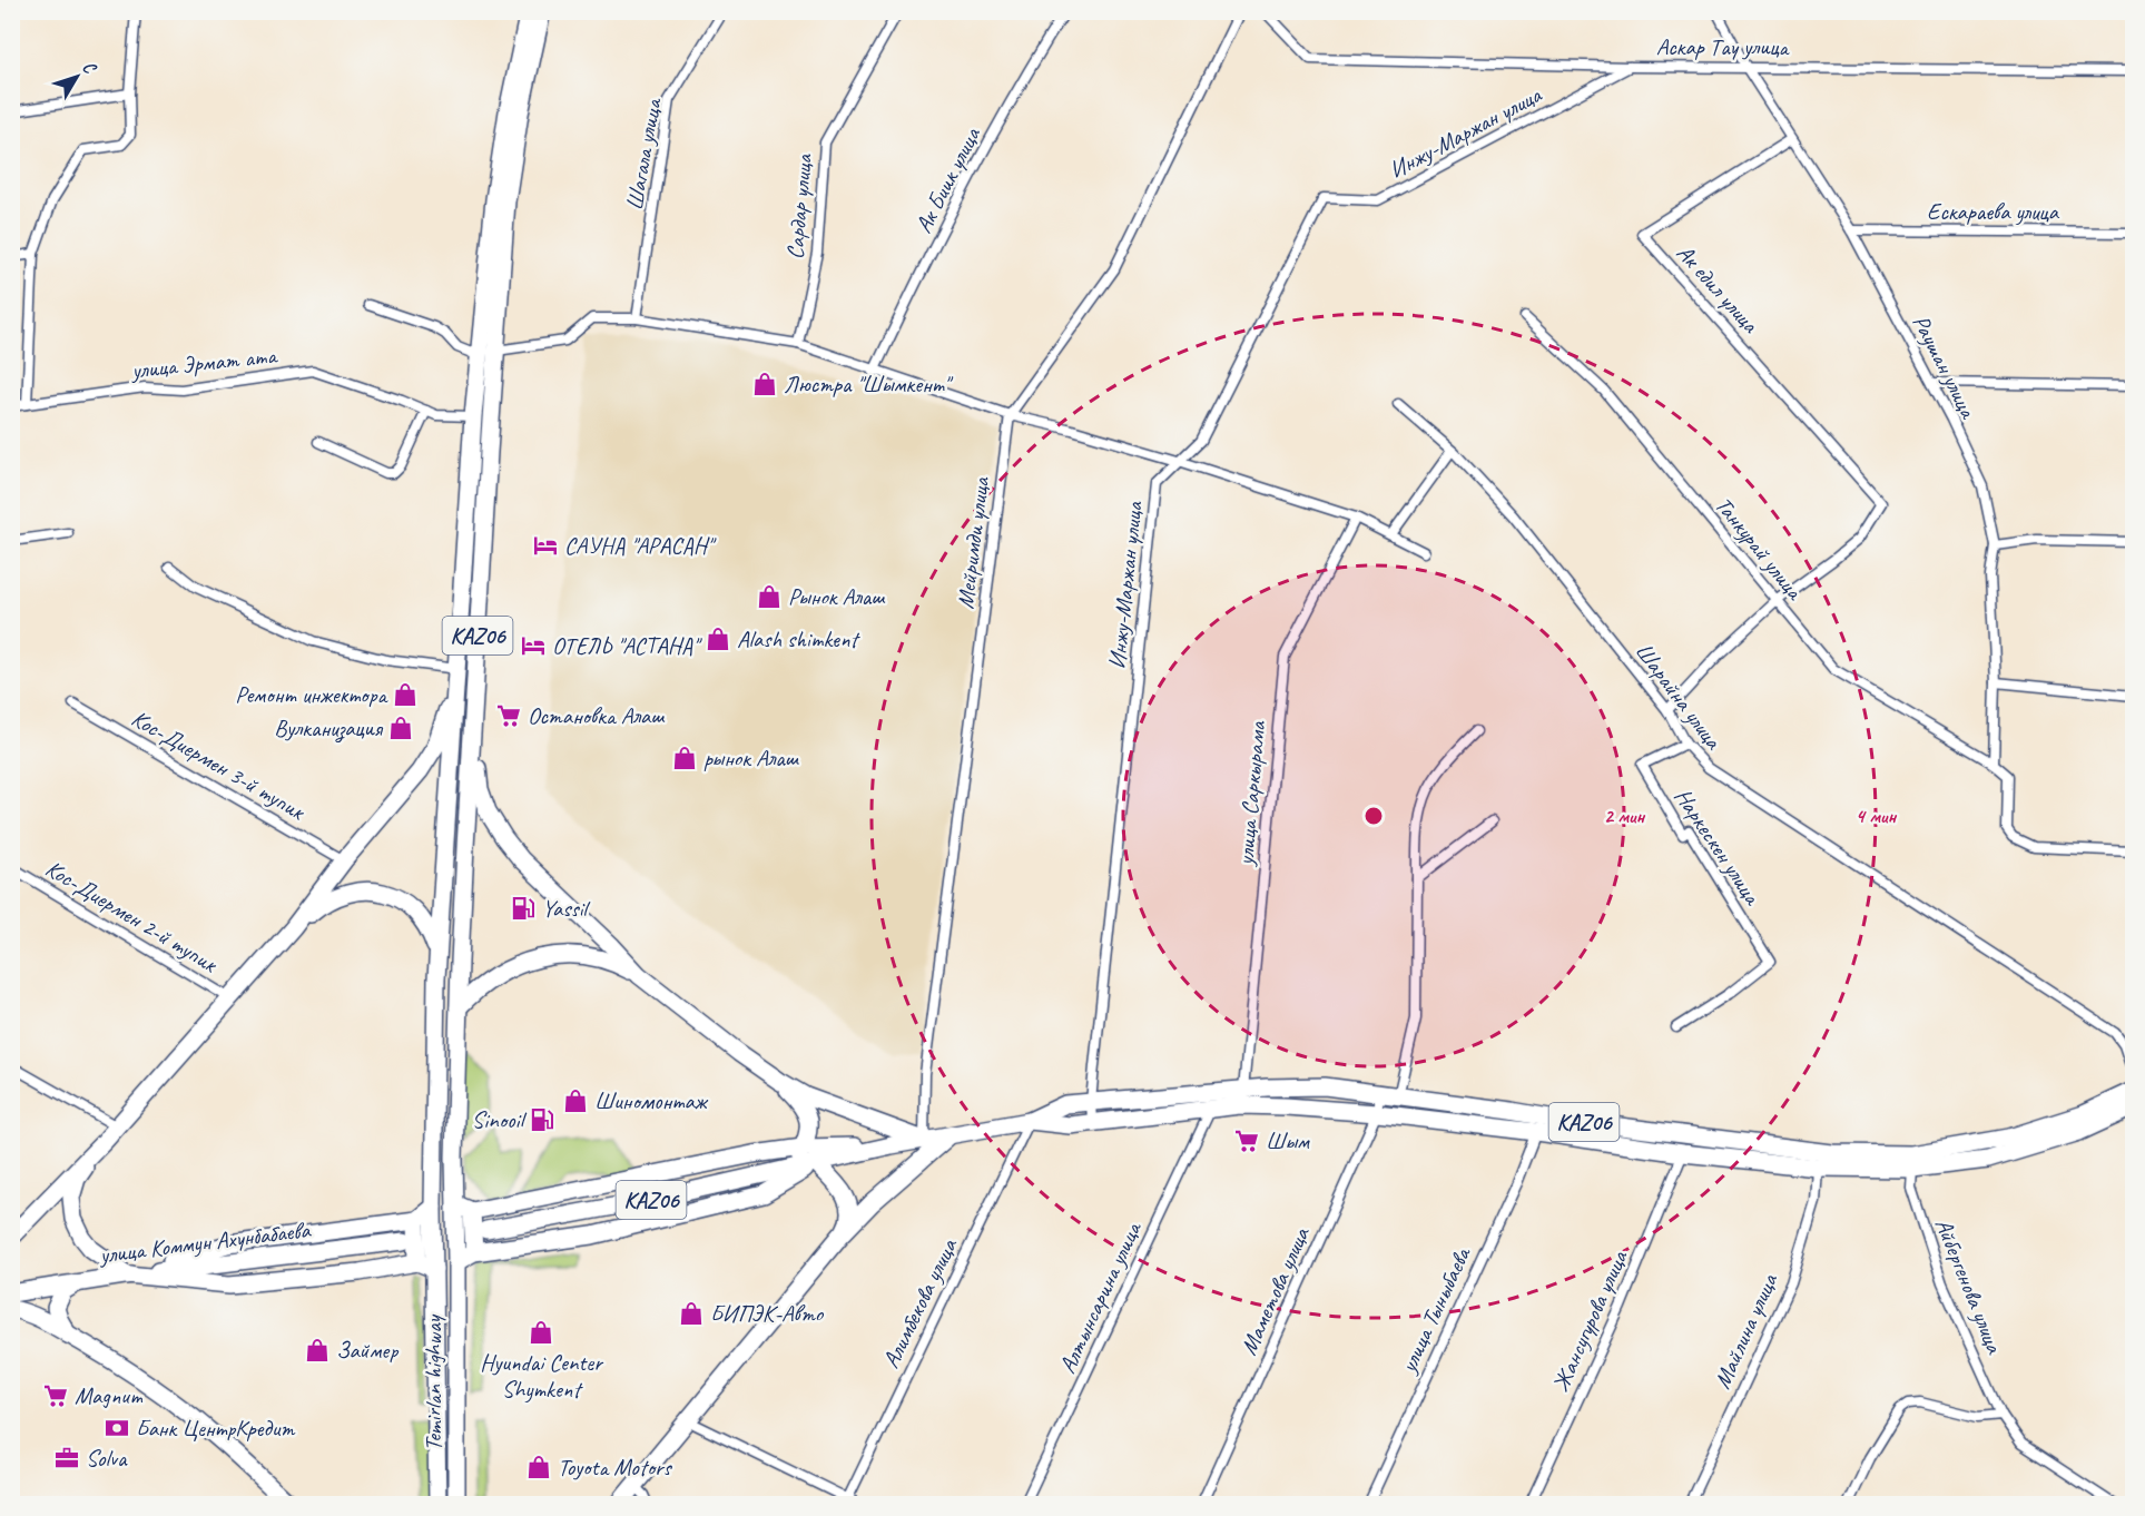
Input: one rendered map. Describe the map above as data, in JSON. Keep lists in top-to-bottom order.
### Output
{
  "streets": {
    "highway": ["KАZ06", "улица Коммун Ахунбабаева", "Temirlan highway"],
    "street": [
      "Аскар Тау улица",
      "Инжу-Маржан улица",
      "Шагала улица",
      "Ак Биик улица",
      "Сардар улица",
      "Ескараева улица",
      "Ак едил улица",
      "улица Эрмат ата",
      "Раушан улица",
      "Мейримди улица",
      "Танкурай улица",
      "Шарайна улица",
      "Кос-Диермен 3-й тупик",
      "улица Саркырама",
      "Наркескен улица",
      "Кос-Диермен 2-й тупик",
      "Айбергенова улица",
      "Маметова улица",
      "Алтынсарина улица",
      "Алимбекова улица",
      "улица Тыныбаева",
      "Жансугурова улица",
      "Майлина улица"
    ]
  },
  "crossings": [
    ["Аскар Тау улица", "Инжу-Маржан улица"],
    ["Аскар Тау улица", "Раушан улица"],
    ["Инжу-Маржан улица", "KАZ06"],
    ["Ескараева улица", "Раушан улица"],
    ["Ак едил улица", "Раушан улица"],
    ["Ак едил улица", "Танкурай улица"],
    ["улица Эрмат ата", "KАZ06"],
    ["Раушан улица", "Танкурай улица"],
    ["Мейримди улица", "KАZ06"],
    ["KАZ06", "улица Саркырама"],
    ["KАZ06", "Айбергенова улица"],
    ["KАZ06", "Маметова улица"],
    ["KАZ06", "Алтынсарина улица"],
    ["KАZ06", "Алимбекова улица"],
    ["KАZ06", "улица Тыныбаева"],
    ["KАZ06", "Жансугурова улица"],
    ["KАZ06", "Майлина улица"],
    ["KАZ06", "Temirlan highway"],
    ["Шарайна улица", "Наркескен улица"]
  ],
  "places": {
    "shop": [
      "Люстра \"Шымкент\"",
      "Рынок Алаш",
      "Alash shimkent",
      "Ремонт инжектора",
      "Вулканизация",
      "рынок Алаш",
      "Шиномонтаж",
      "БИПЭК-Авто",
      "Hyundai Center Shymkent",
      "Займер",
      "Toyota Motors"
    ],
    "hotel": ["САУНА \"АРАСАН\"", "ОТЕЛЬ \"АСТАНА\""],
    "supermarket": ["Остановка Алаш", "Шым", "Magnum"],
    "fuel station": ["Yassil", "Sinooil"],
    "bank": ["Банк ЦентрКредит"],
    "office": ["Solva"]
  },
  "north": "top right",
  "rings": ["2 мин", "4 мин"]
}
